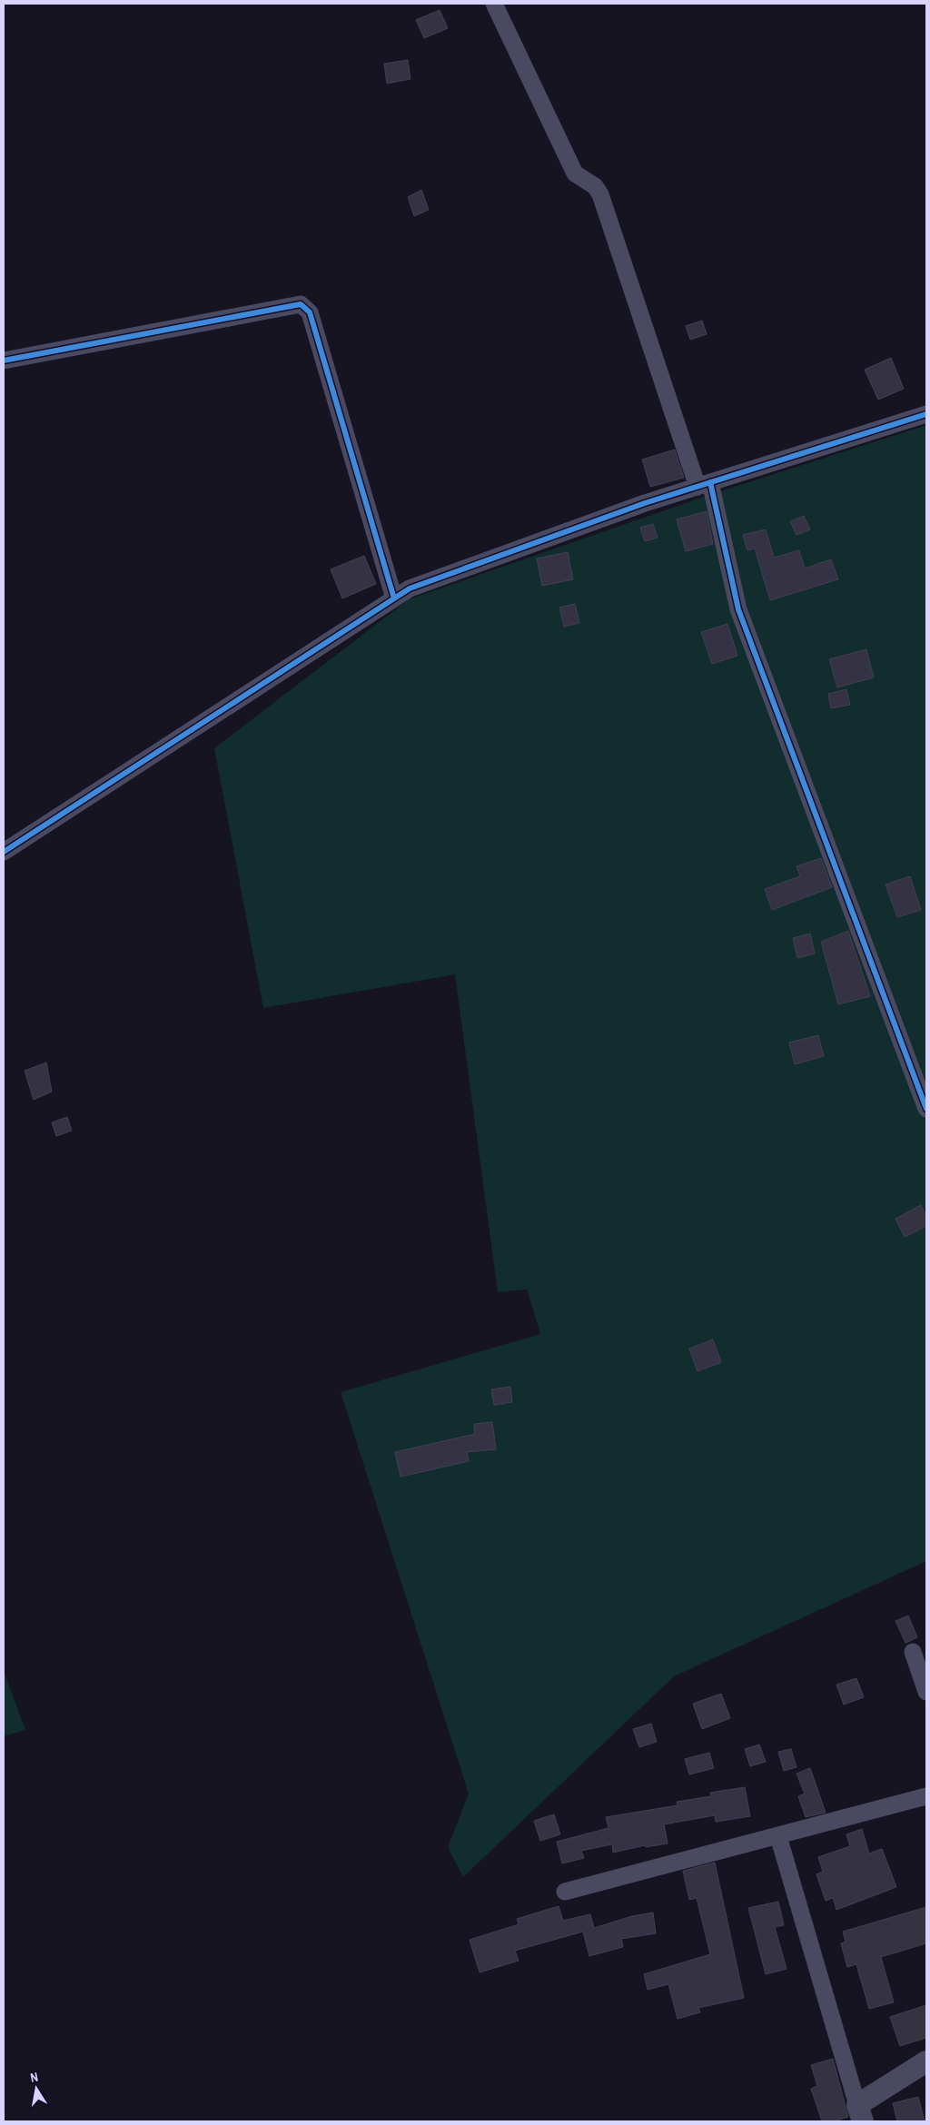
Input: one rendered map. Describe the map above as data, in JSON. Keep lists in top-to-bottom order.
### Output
{
  "north": "top"
}
